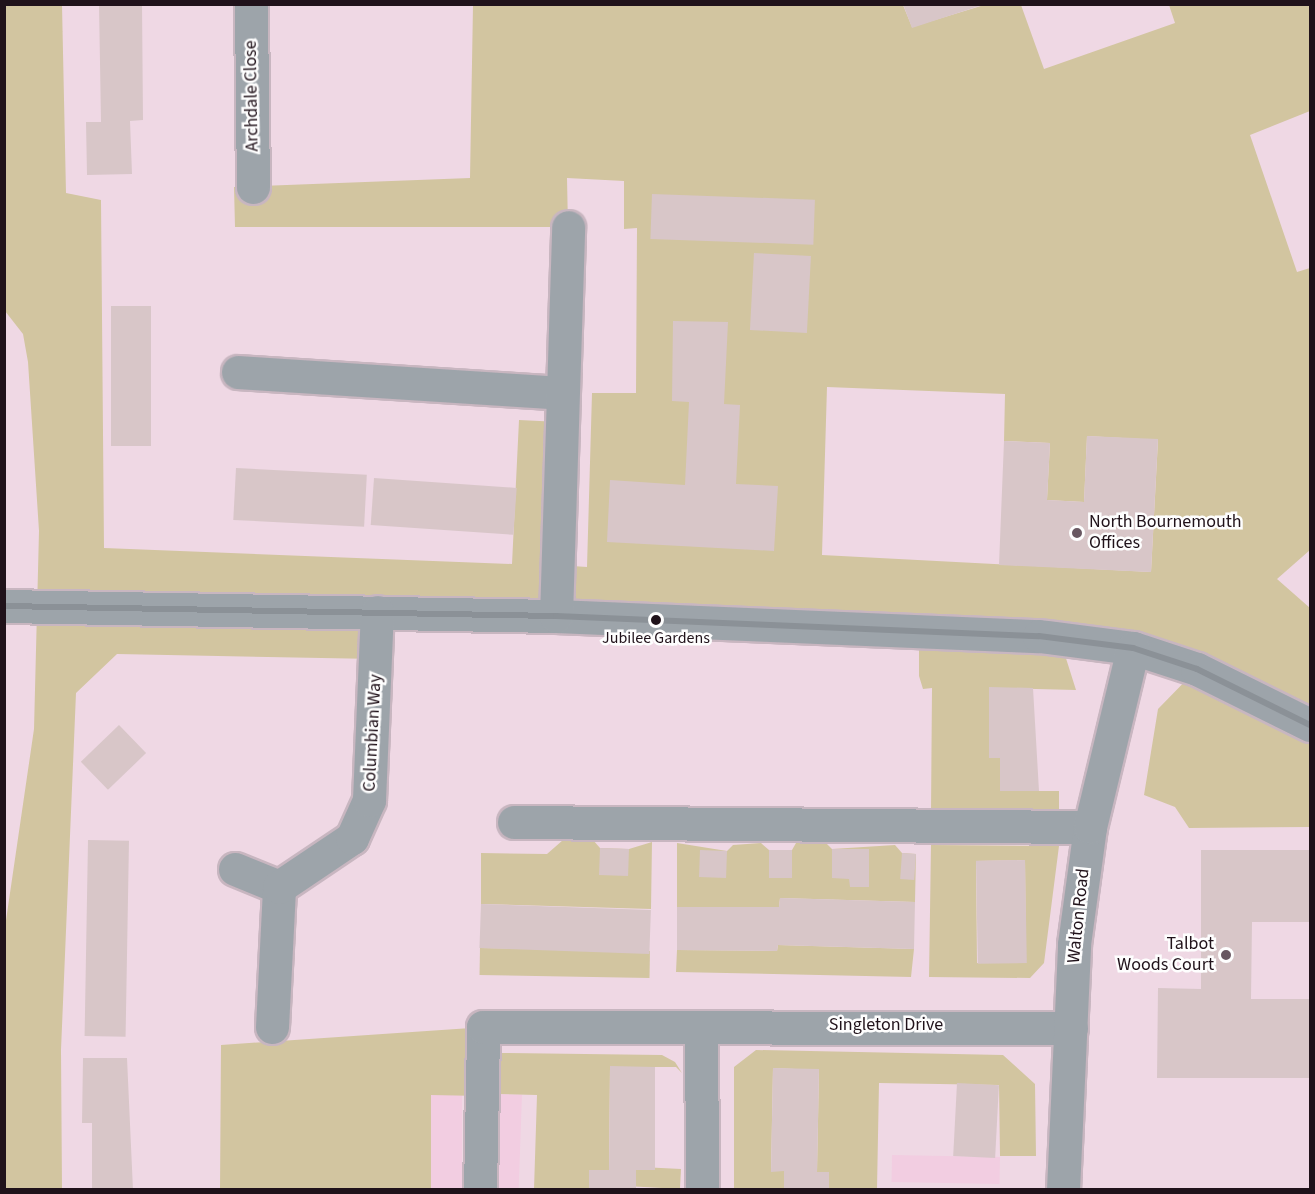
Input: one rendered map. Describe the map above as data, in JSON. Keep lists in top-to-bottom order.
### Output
{
  "streets": {
    "street": [
      "Archdale Close",
      "Columbian Way",
      "Walton Road",
      "Singleton Drive"
    ]
  },
  "crossings": [
    ["Walton Road", "Singleton Drive"]
  ],
  "places": ["North Bournemouth Offices", "Jubilee Gardens", "Talbot Woods Court"]
}
